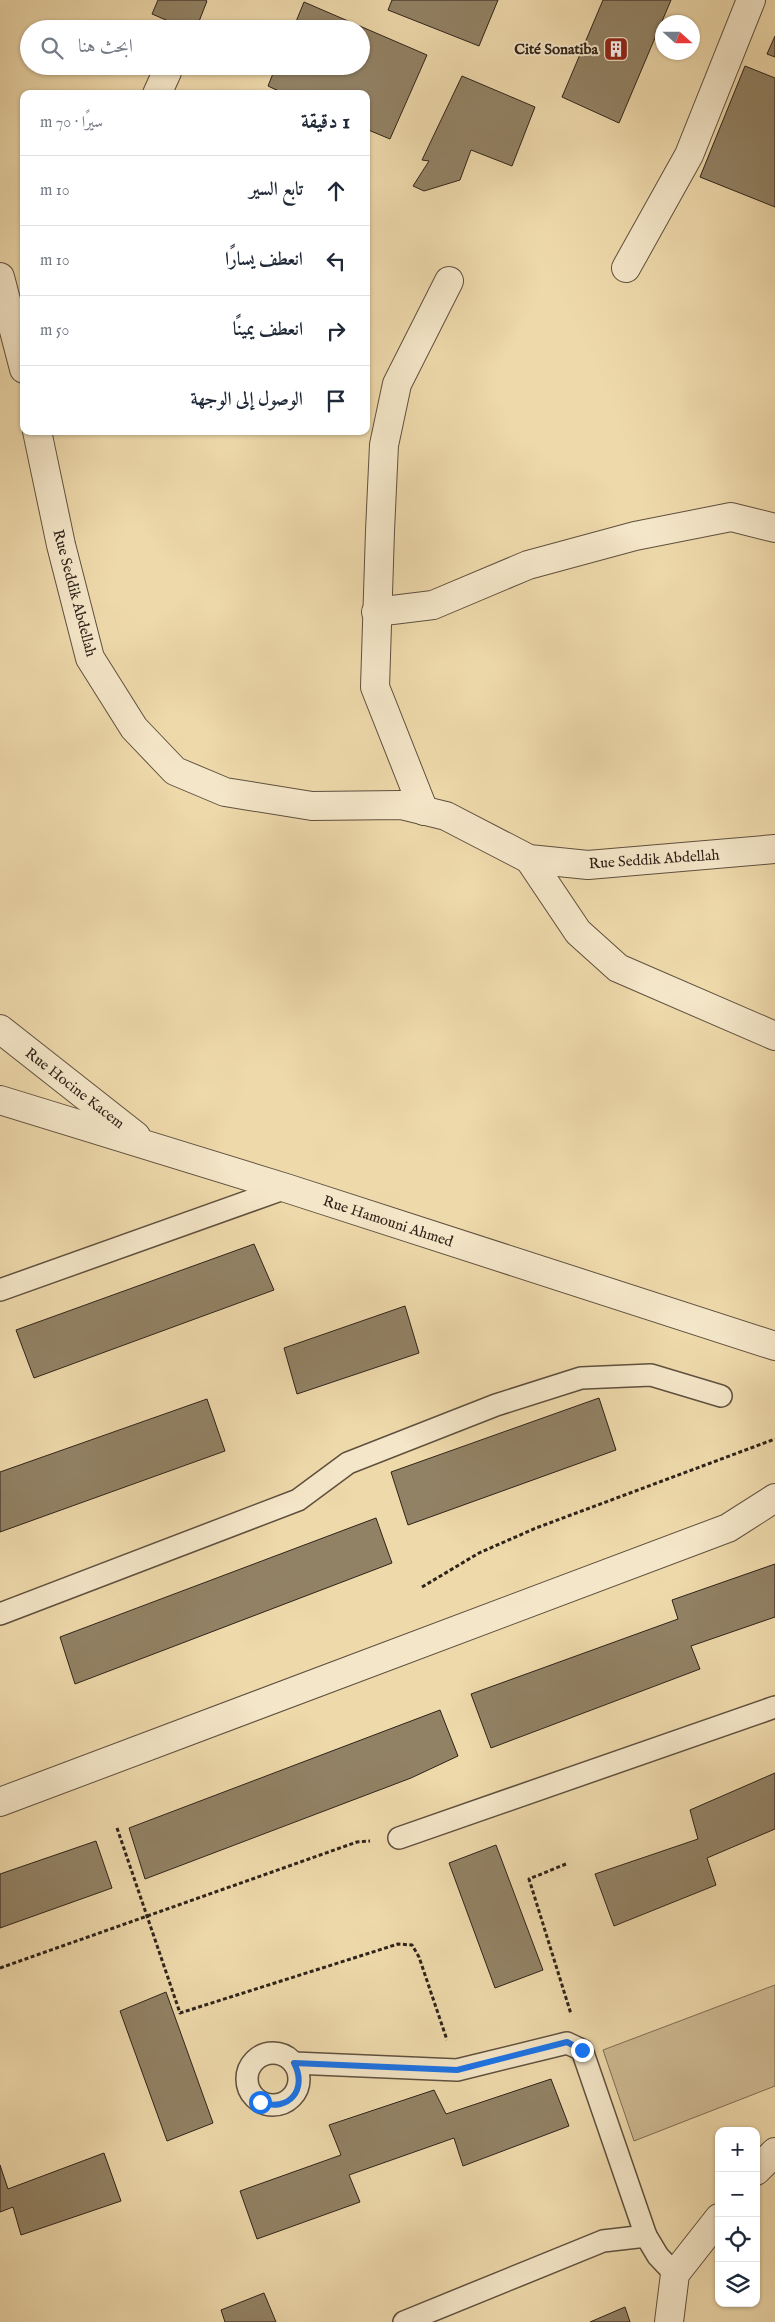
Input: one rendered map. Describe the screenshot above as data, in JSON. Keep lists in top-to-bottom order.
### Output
{
  "streets": {
    "street": ["Rue Seddik Abdellah", "Rue Hocine Kacem", "Rue Hamouni Ahmed"]
  },
  "crossings": [
    ["Rue Hocine Kacem", "Rue Hamouni Ahmed"]
  ],
  "places": {
    "building": ["Cité Sonatiba"]
  },
  "north": "right",
  "page": {
    "search": "ابحث هنا",
    "heading": ["1 دقيقة", "سيرًا · 70 m"],
    "list": [
      ["تابع السير", "10 m"],
      ["انعطف يسارًا", "10 m"],
      ["انعطف يمينًا", "50 m"],
      "الوصول إلى الوجهة"
    ],
    "map_buttons": ["+", "−"]
  }
}
